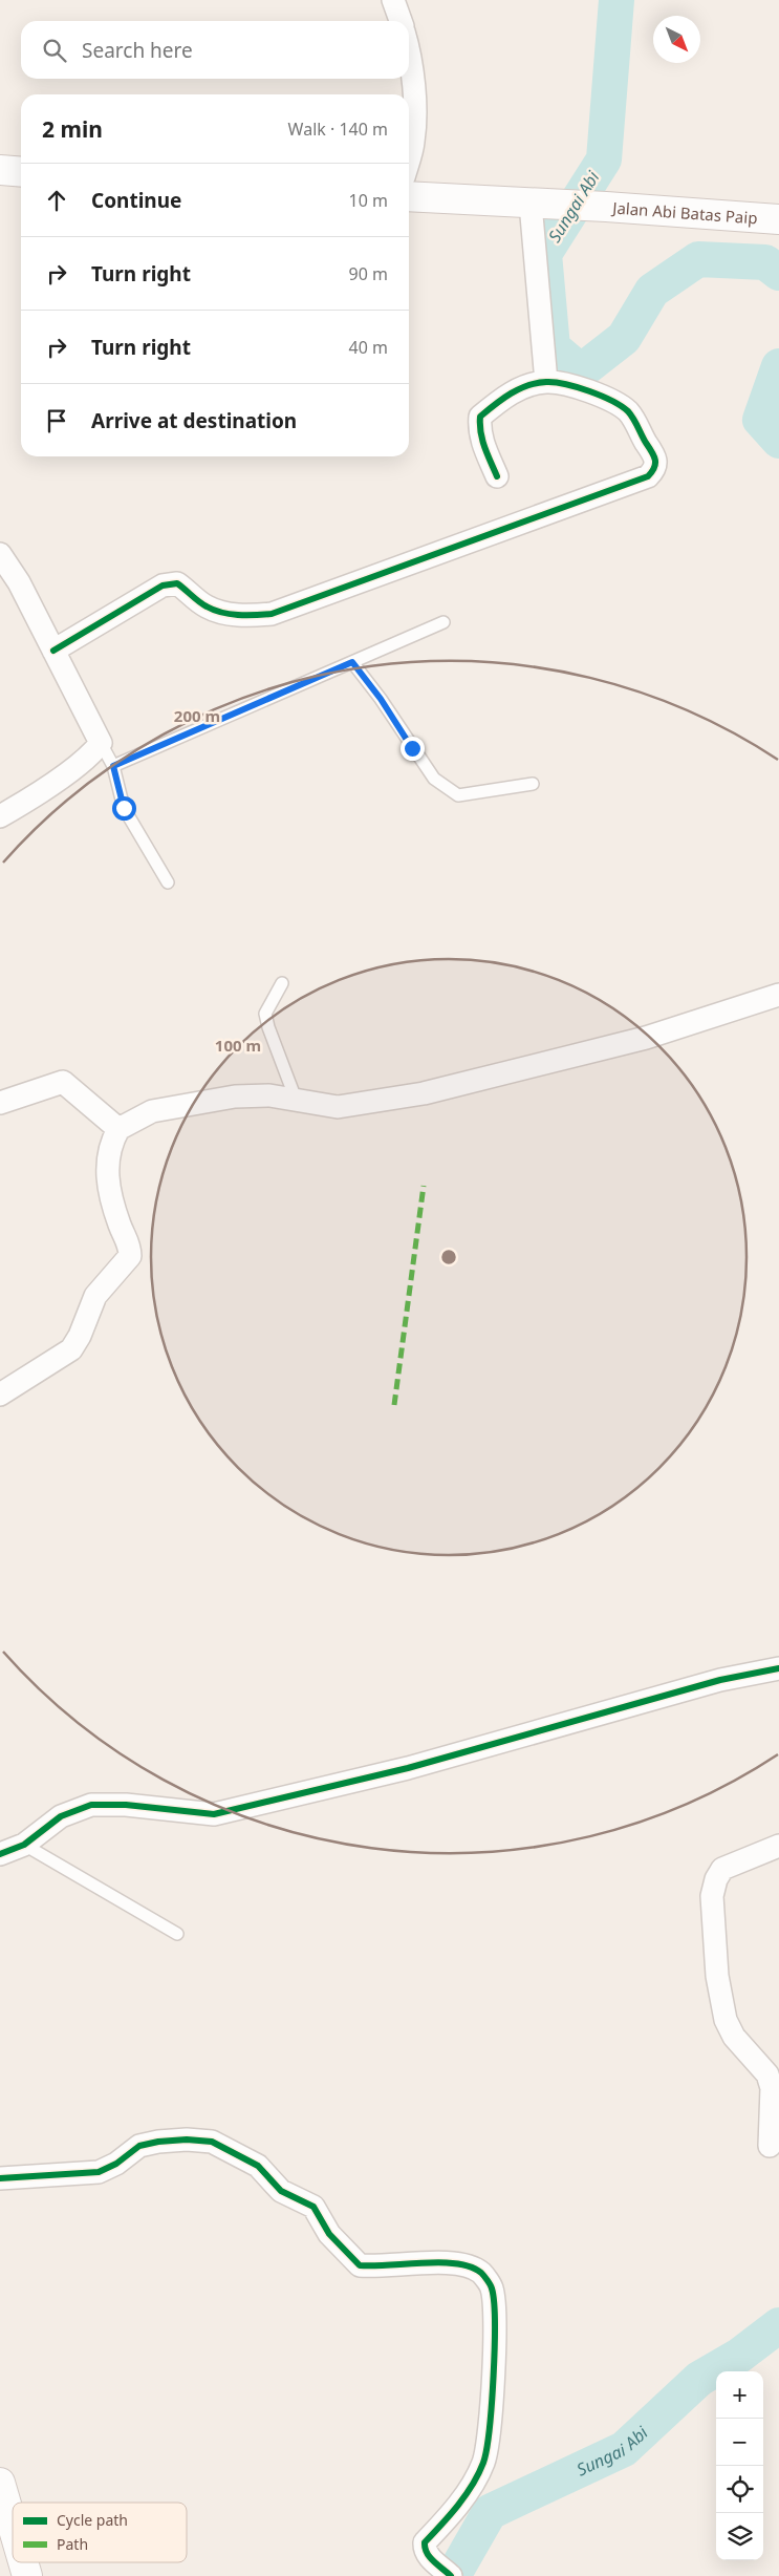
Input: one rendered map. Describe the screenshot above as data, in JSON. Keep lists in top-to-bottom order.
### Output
{
  "streets": {
    "main road": ["Jalan Abi Batas Paip"]
  },
  "water": ["Sungai Abi"],
  "legend": ["Cycle path", "Path"],
  "north": "bottom right",
  "page": {
    "search": "Search here",
    "heading": ["2 min", "Walk · 140 m"],
    "list": [
      ["Continue", "10 m"],
      ["Turn right", "90 m"],
      ["Turn right", "40 m"],
      "Arrive at destination"
    ],
    "map_buttons": ["+", "−"]
  },
  "rings": ["200 m", "100 m"]
}
